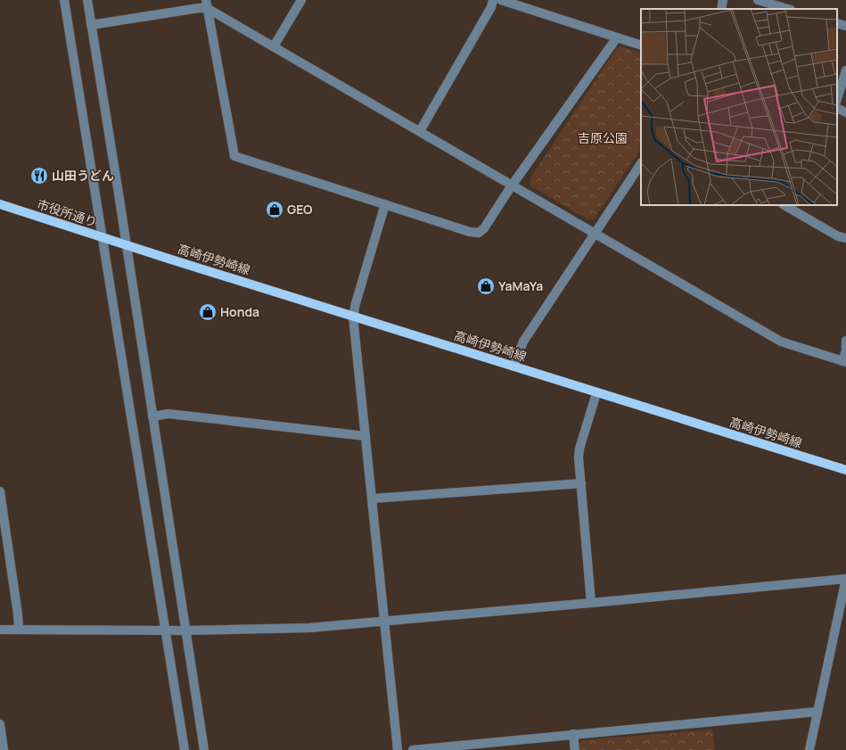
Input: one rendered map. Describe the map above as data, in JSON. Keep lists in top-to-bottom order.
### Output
{
  "streets": {
    "main road": ["市役所通り", "高崎伊勢崎線"]
  },
  "crossings": [
    ["市役所通り", "高崎伊勢崎線"]
  ],
  "parks": ["吉原公園"],
  "places": {
    "restaurant": ["山田うどん"],
    "shop": ["GEO", "YaMaYa", "Honda"]
  }
}
